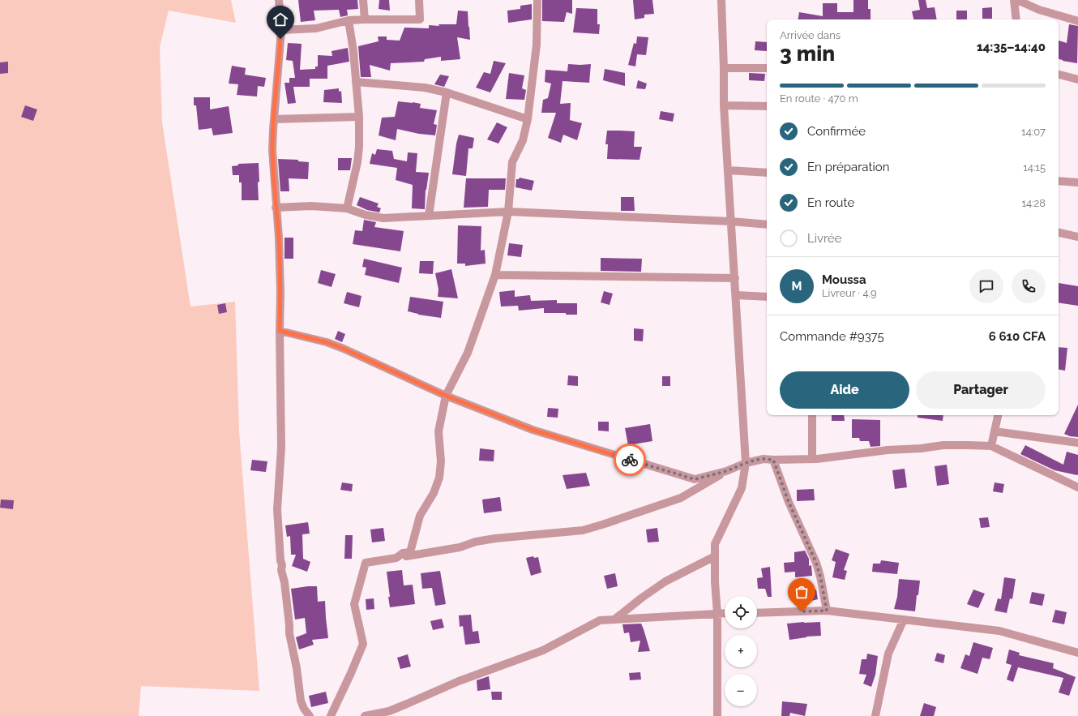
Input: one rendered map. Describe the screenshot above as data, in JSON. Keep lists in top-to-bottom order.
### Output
{
  "page": {
    "heading": ["3 min", "Arrivée dans", "14:35–14:40"],
    "panel": [
      "Moussa",
      "Livreur · 4.9",
      "Commande #9375",
      "6 610 CFA"
    ],
    "bar": "En route · 470 m",
    "list": [
      ["Confirmée", "14:07"],
      ["En préparation", "14:15"],
      ["En route", "14:28"],
      "Livrée"
    ],
    "round": "M",
    "buttons": ["Aide", "Partager"],
    "map_buttons": ["+", "−"]
  }
}
